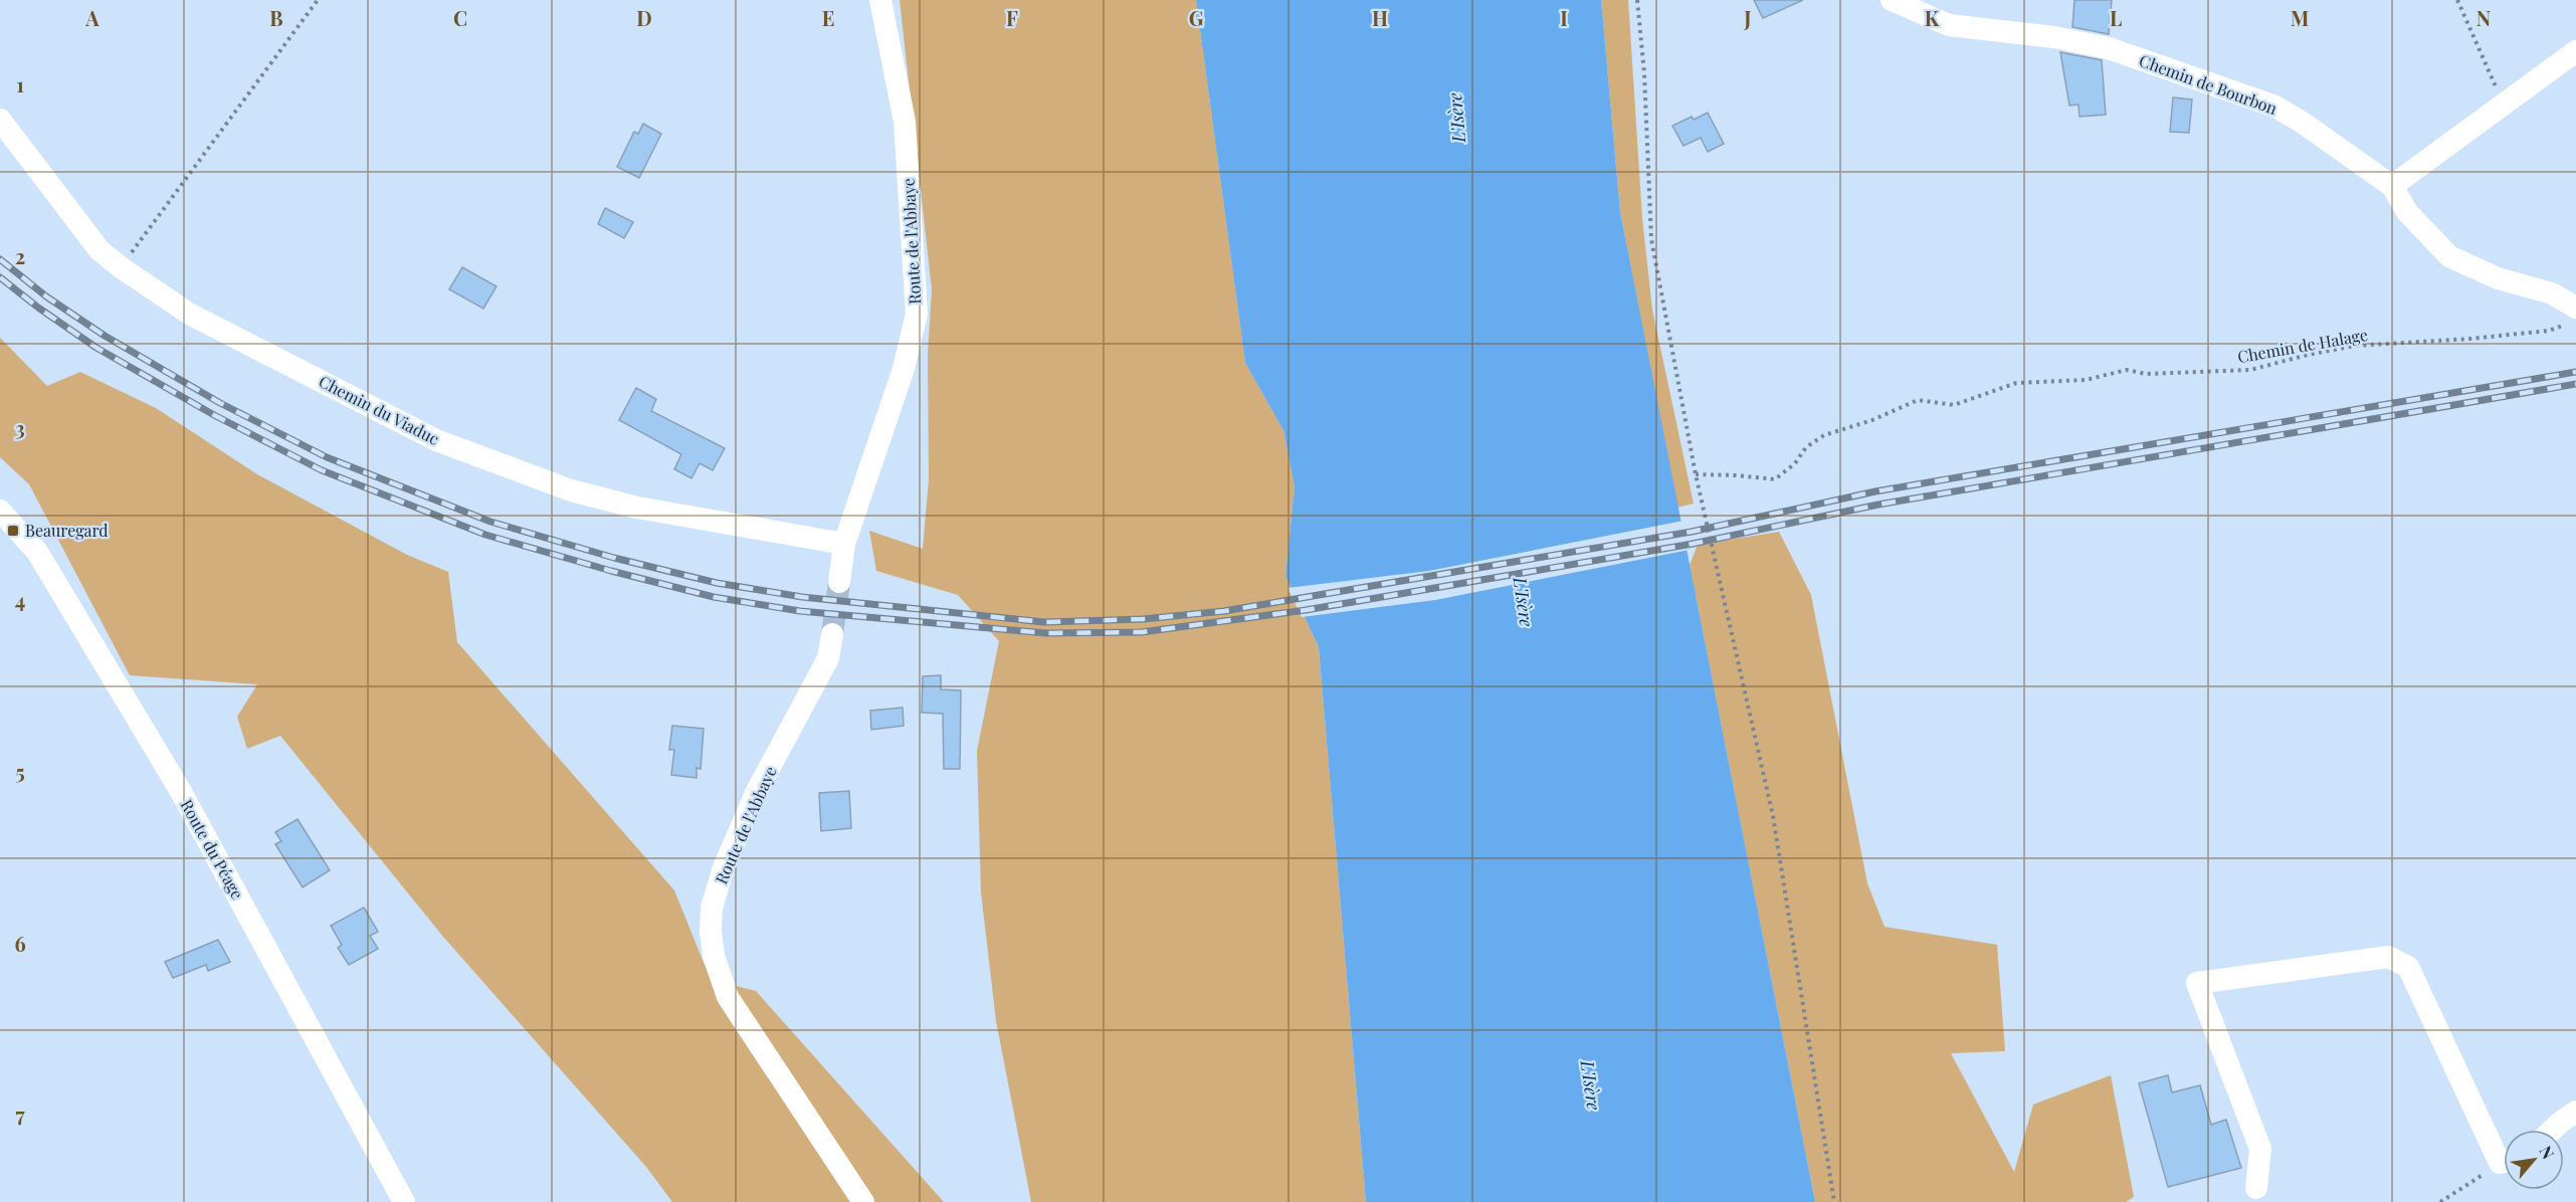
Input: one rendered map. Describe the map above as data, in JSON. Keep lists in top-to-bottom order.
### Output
{
  "streets": {
    "street": [
      "Chemin de Bourbon",
      "Route de l'Abbaye",
      "Chemin du Viaduc",
      "Route du Péage"
    ],
    "path": ["Chemin de Halage"]
  },
  "crossings": [
    ["Route de l'Abbaye", "Chemin du Viaduc"]
  ],
  "water": ["L'Isère"],
  "places": {
    "transit": ["Beauregard"]
  },
  "north": "top right",
  "grid": {
    "columns": [
      "A",
      "B",
      "C",
      "D",
      "E",
      "F",
      "G",
      "H",
      "I",
      "J",
      "K",
      "L",
      "M",
      "N"
    ],
    "rows": [
      "1",
      "2",
      "3",
      "4",
      "5",
      "6",
      "7"
    ]
  }
}
